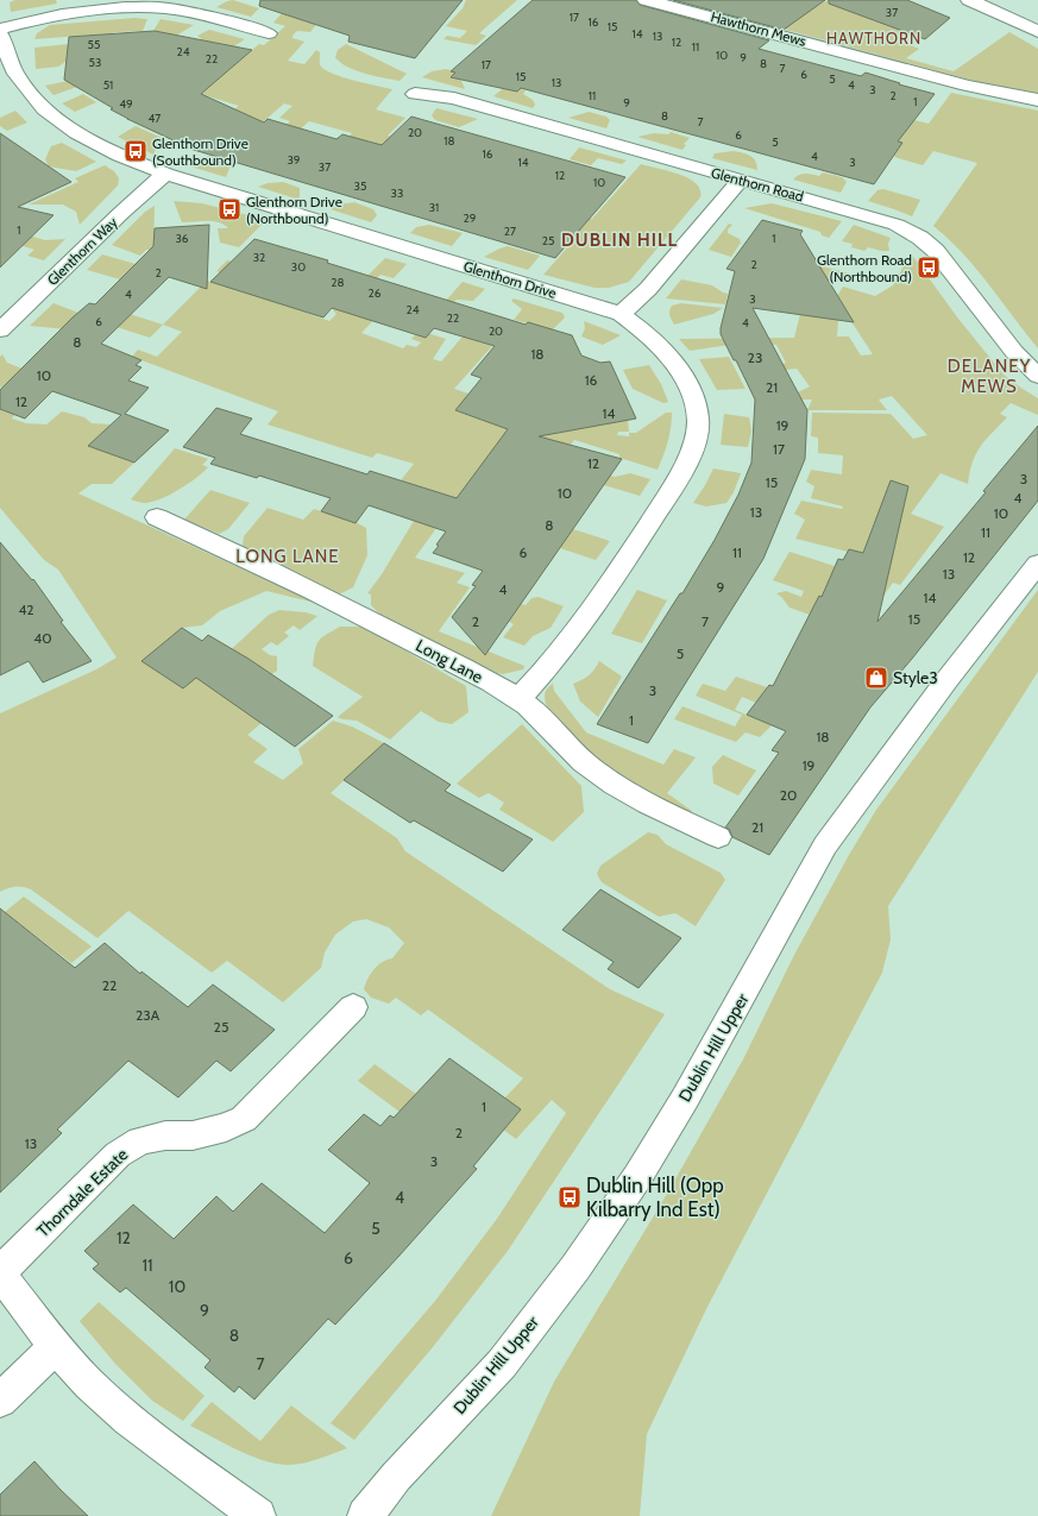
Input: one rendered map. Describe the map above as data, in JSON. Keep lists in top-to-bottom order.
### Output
{
  "streets": {
    "street": [
      "Hawthorn Mews",
      "Glenthorn Road",
      "Glenthorn Way",
      "Glenthorn Drive",
      "Long Lane",
      "Dublin Hill Upper",
      "Thorndale Estate"
    ]
  },
  "crossings": [
    ["Glenthorn Way", "Glenthorn Drive"],
    ["Glenthorn Drive", "Long Lane"]
  ],
  "districts": [
    "HAWTHORN",
    "DUBLIN HILL",
    "DELANEY MEWS",
    "LONG LANE"
  ],
  "places": {
    "bus stop": [
      "Glenthorn Drive (Southbound)",
      "Glenthorn Drive (Northbound)",
      "Glenthorn Road (Northbound)",
      "Dublin Hill (Opp Kilbarry Ind Est)"
    ],
    "shop": ["Style3"]
  },
  "house_numbers": [
    "37",
    "17",
    "16",
    "15",
    "14",
    "13",
    "12",
    "55",
    "11",
    "24",
    "10",
    "9",
    "22",
    "53",
    "8",
    "17",
    "7",
    "6",
    "15",
    "5",
    "13",
    "51",
    "4",
    "3",
    "11",
    "2",
    "1",
    "9",
    "49",
    "8",
    "47",
    "7",
    "20",
    "6",
    "18",
    "5",
    "16",
    "4",
    "39",
    "14",
    "3",
    "37",
    "12",
    "10",
    "35",
    "33",
    "31",
    "29",
    "1",
    "27",
    "36",
    "1",
    "25",
    "32",
    "2",
    "30",
    "2",
    "28",
    "26",
    "4",
    "3",
    "24",
    "22",
    "6",
    "4",
    "20",
    "8",
    "18",
    "23",
    "10",
    "16",
    "21",
    "12",
    "14",
    "19",
    "17",
    "12",
    "3",
    "15",
    "10",
    "4",
    "13",
    "10",
    "8",
    "11",
    "6",
    "11",
    "12",
    "13",
    "9",
    "4",
    "14",
    "42",
    "15",
    "2",
    "7",
    "40",
    "5",
    "3",
    "1",
    "18",
    "19",
    "20",
    "21",
    "22",
    "23A",
    "25",
    "1",
    "2",
    "13",
    "3",
    "4",
    "5",
    "12",
    "6",
    "11",
    "10",
    "9",
    "8",
    "7"
  ]
}
